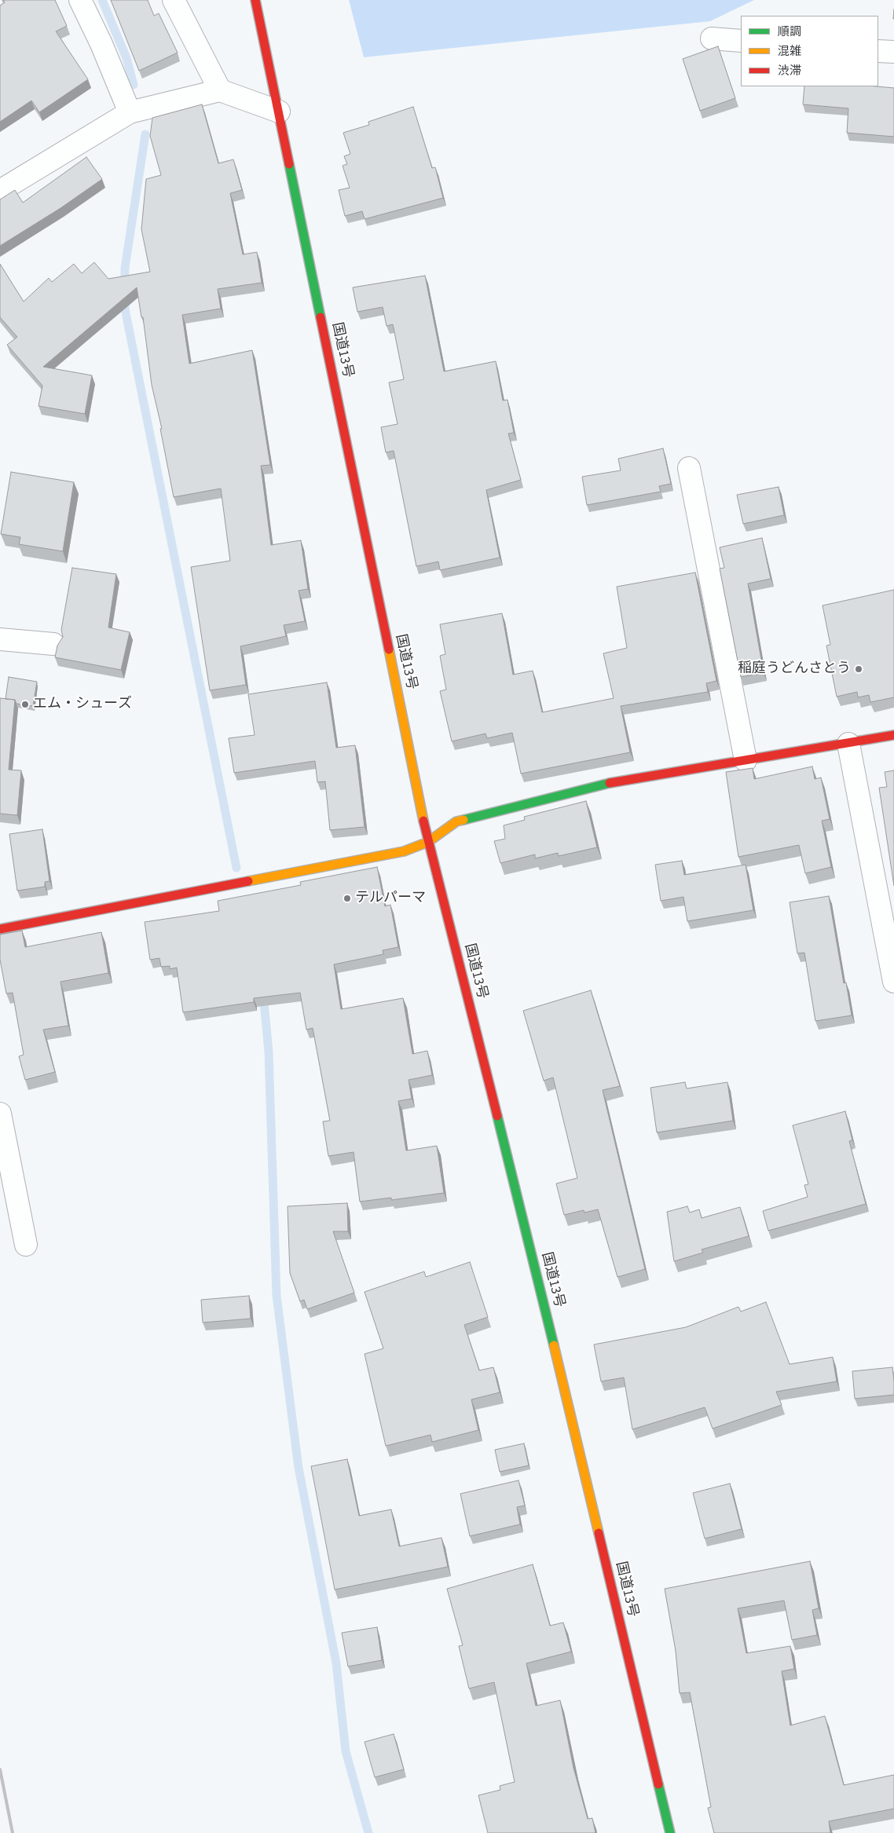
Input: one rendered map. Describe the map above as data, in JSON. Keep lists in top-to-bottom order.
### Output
{
  "streets": {
    "main road": ["国道13号"]
  },
  "places": ["稲庭うどんさとう", "エム・シューズ", "テルパーマ"],
  "legend": ["順調", "混雑", "渋滞"]
}
